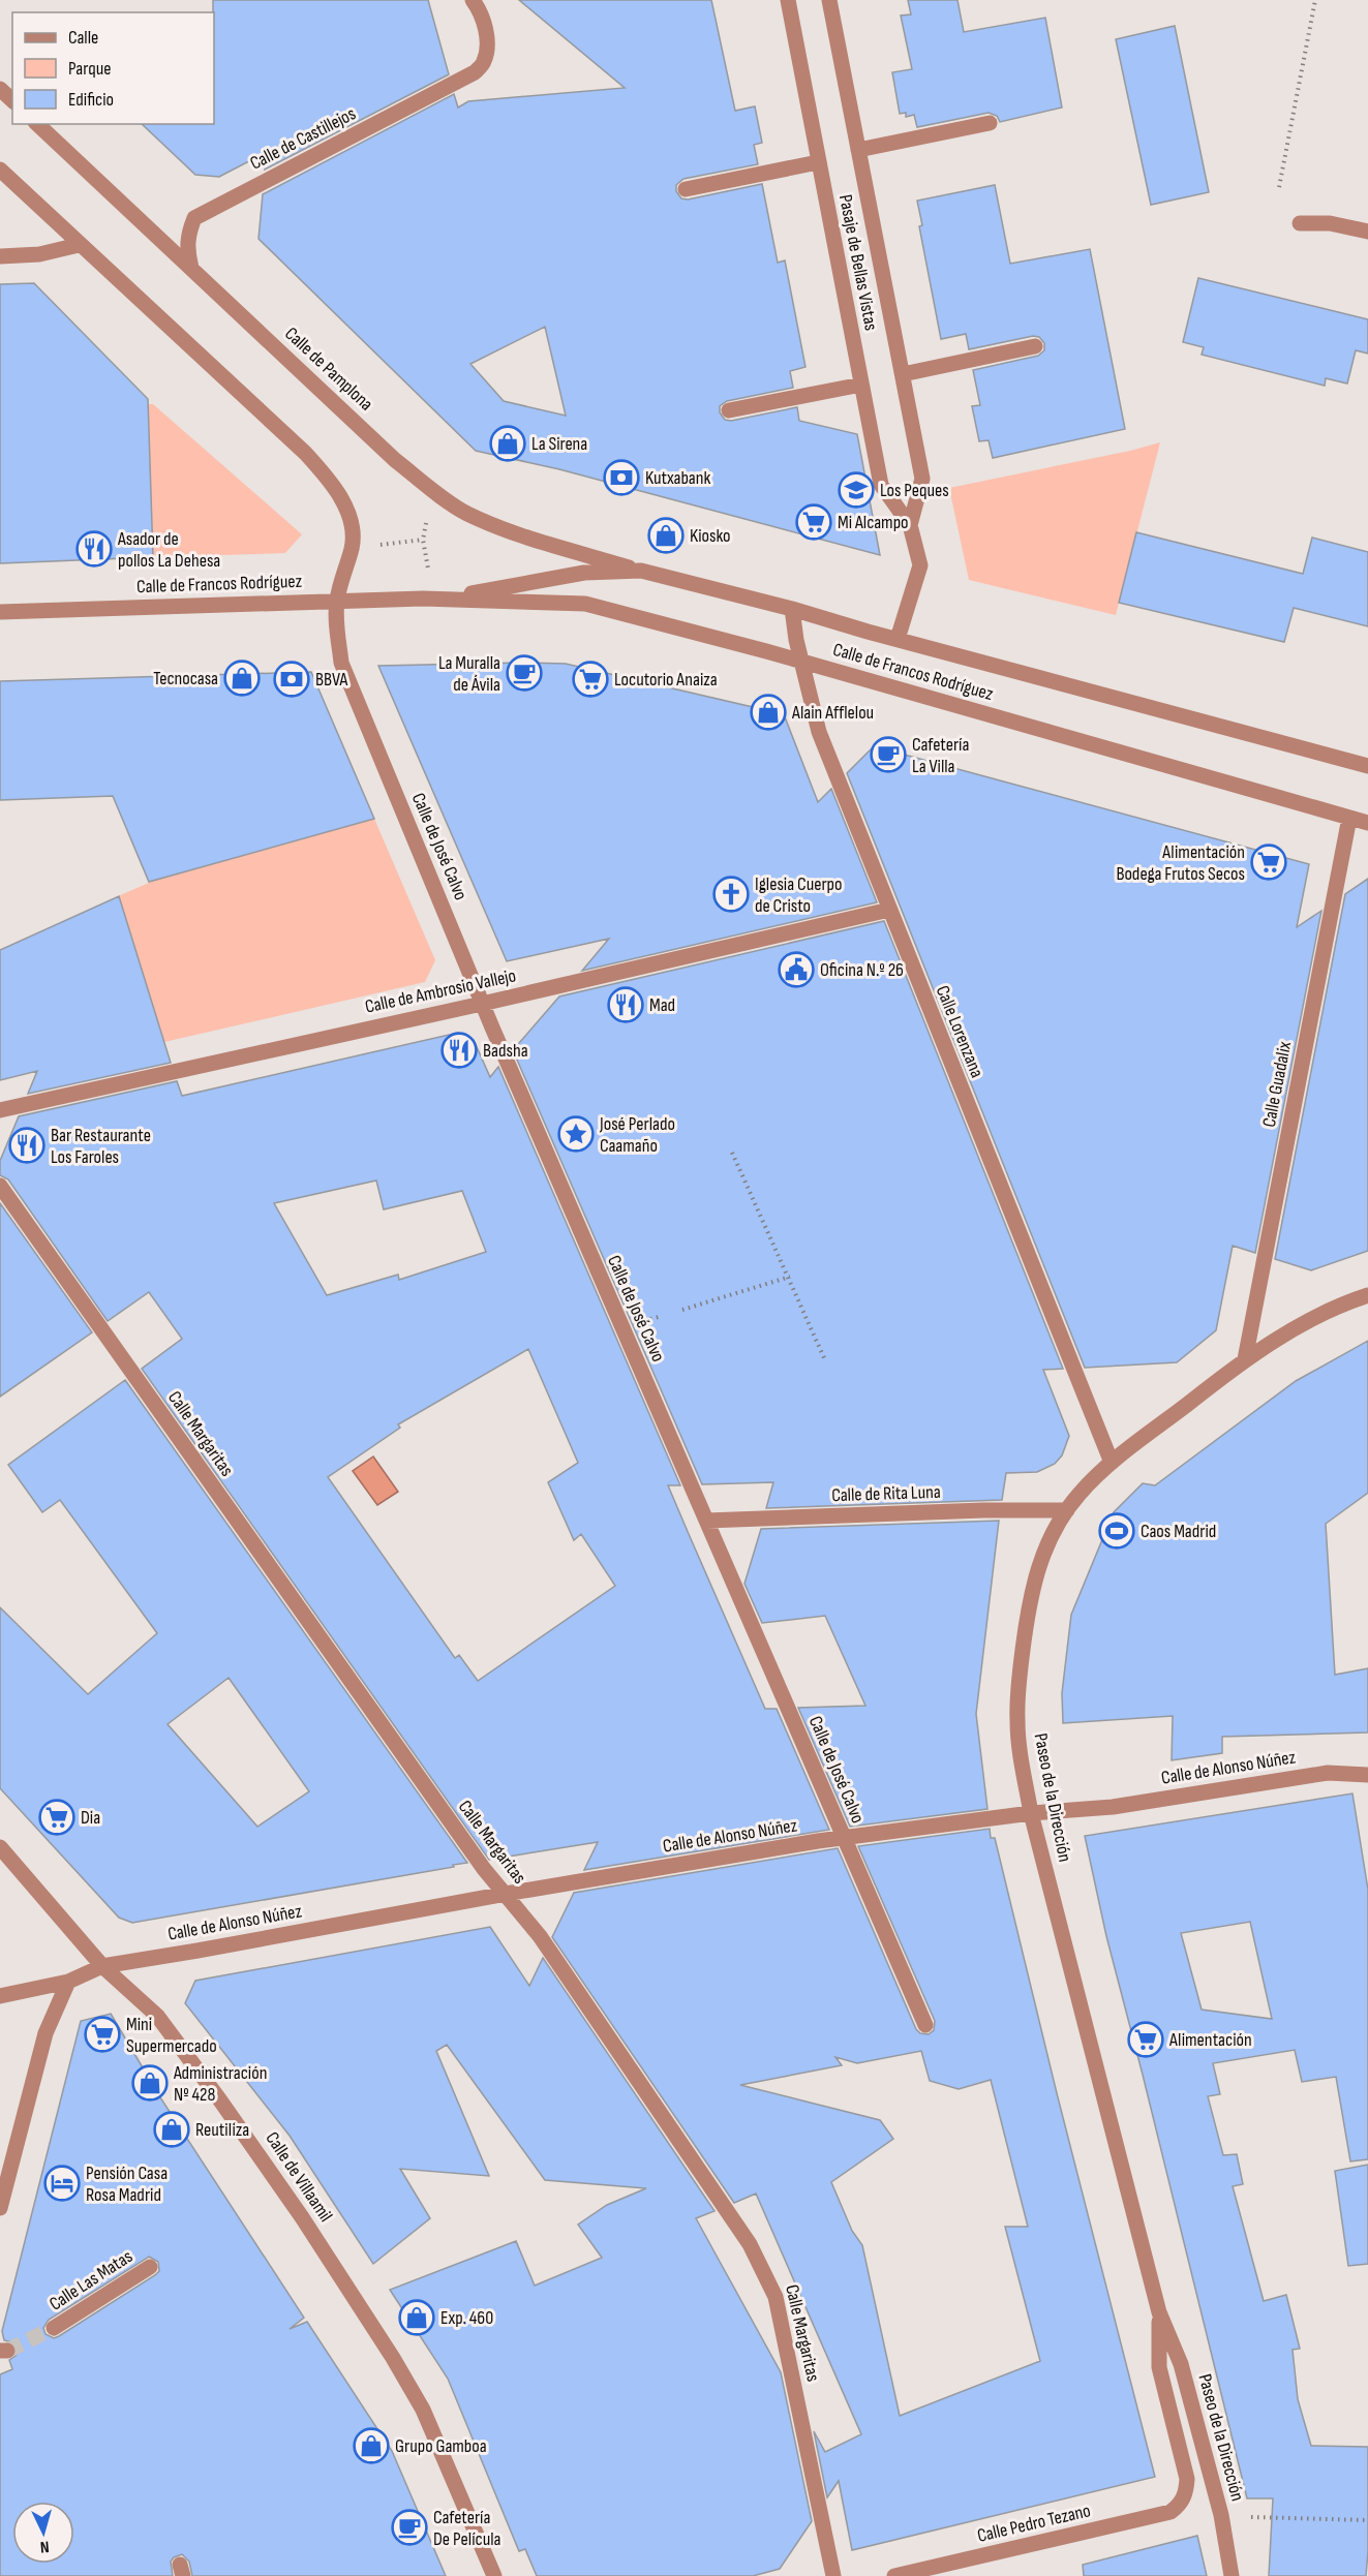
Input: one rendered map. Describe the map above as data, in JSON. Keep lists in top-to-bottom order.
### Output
{
  "streets": {
    "street": [
      "Calle de Castillejos",
      "Pasaje de Bellas Vistas",
      "Calle de Pamplona",
      "Calle de Francos Rodríguez",
      "Calle de José Calvo",
      "Calle de Ambrosio Vallejo",
      "Calle Lorenzana",
      "Calle Guadalix",
      "Calle Margaritas",
      "Calle de Rita Luna",
      "Calle de Alonso Núñez",
      "Paseo de la Dirección",
      "Calle de Villaamil",
      "Calle Las Matas",
      "Calle Pedro Tezano"
    ]
  },
  "crossings": [
    ["Calle de Castillejos", "Calle de Pamplona"],
    ["Pasaje de Bellas Vistas", "Calle de Francos Rodríguez"],
    ["Calle de Pamplona", "Calle de Francos Rodríguez"],
    ["Calle de Francos Rodríguez", "Calle de José Calvo"],
    ["Calle de Francos Rodríguez", "Calle Lorenzana"],
    ["Calle de Francos Rodríguez", "Calle Guadalix"],
    ["Calle de José Calvo", "Calle de Ambrosio Vallejo"],
    ["Calle de José Calvo", "Calle de Rita Luna"],
    ["Calle de José Calvo", "Calle de Alonso Núñez"],
    ["Calle de Ambrosio Vallejo", "Calle Lorenzana"],
    ["Calle Lorenzana", "Paseo de la Dirección"],
    ["Calle Guadalix", "Paseo de la Dirección"],
    ["Calle Margaritas", "Calle de Alonso Núñez"],
    ["Calle de Rita Luna", "Paseo de la Dirección"],
    ["Calle de Alonso Núñez", "Paseo de la Dirección"],
    ["Calle de Alonso Núñez", "Calle de Villaamil"],
    ["Paseo de la Dirección", "Calle Pedro Tezano"]
  ],
  "places": {
    "shop": [
      "La Sirena",
      "Kiosko",
      "Tecnocasa",
      "Alain Afflelou",
      "Administración Nº 428",
      "Reutiliza",
      "Exp. 460",
      "Grupo Gamboa"
    ],
    "bank": ["Kutxabank", "BBVA"],
    "school or university": ["Los Peques"],
    "supermarket": [
      "Mi Alcampo",
      "Locutorio Anaiza",
      "Alimentación Bodega Frutos Secos",
      "Dia",
      "Mini Supermercado",
      "Alimentación"
    ],
    "restaurant": [
      "Asador de pollos La Dehesa",
      "Mad",
      "Badsha",
      "Bar Restaurante Los Faroles"
    ],
    "cafe": ["La Muralla de Ávila", "Cafetería La Villa", "Cafetería De Película"],
    "church": ["Iglesia Cuerpo de Cristo"],
    "public building": ["Oficina N.º 26"],
    "place": ["José Perlado Caamaño"],
    "sports": ["Caos Madrid"],
    "hotel": ["Pensión Casa Rosa Madrid"]
  },
  "legend": ["Calle", "Parque", "Edificio"],
  "north": "bottom"
}
